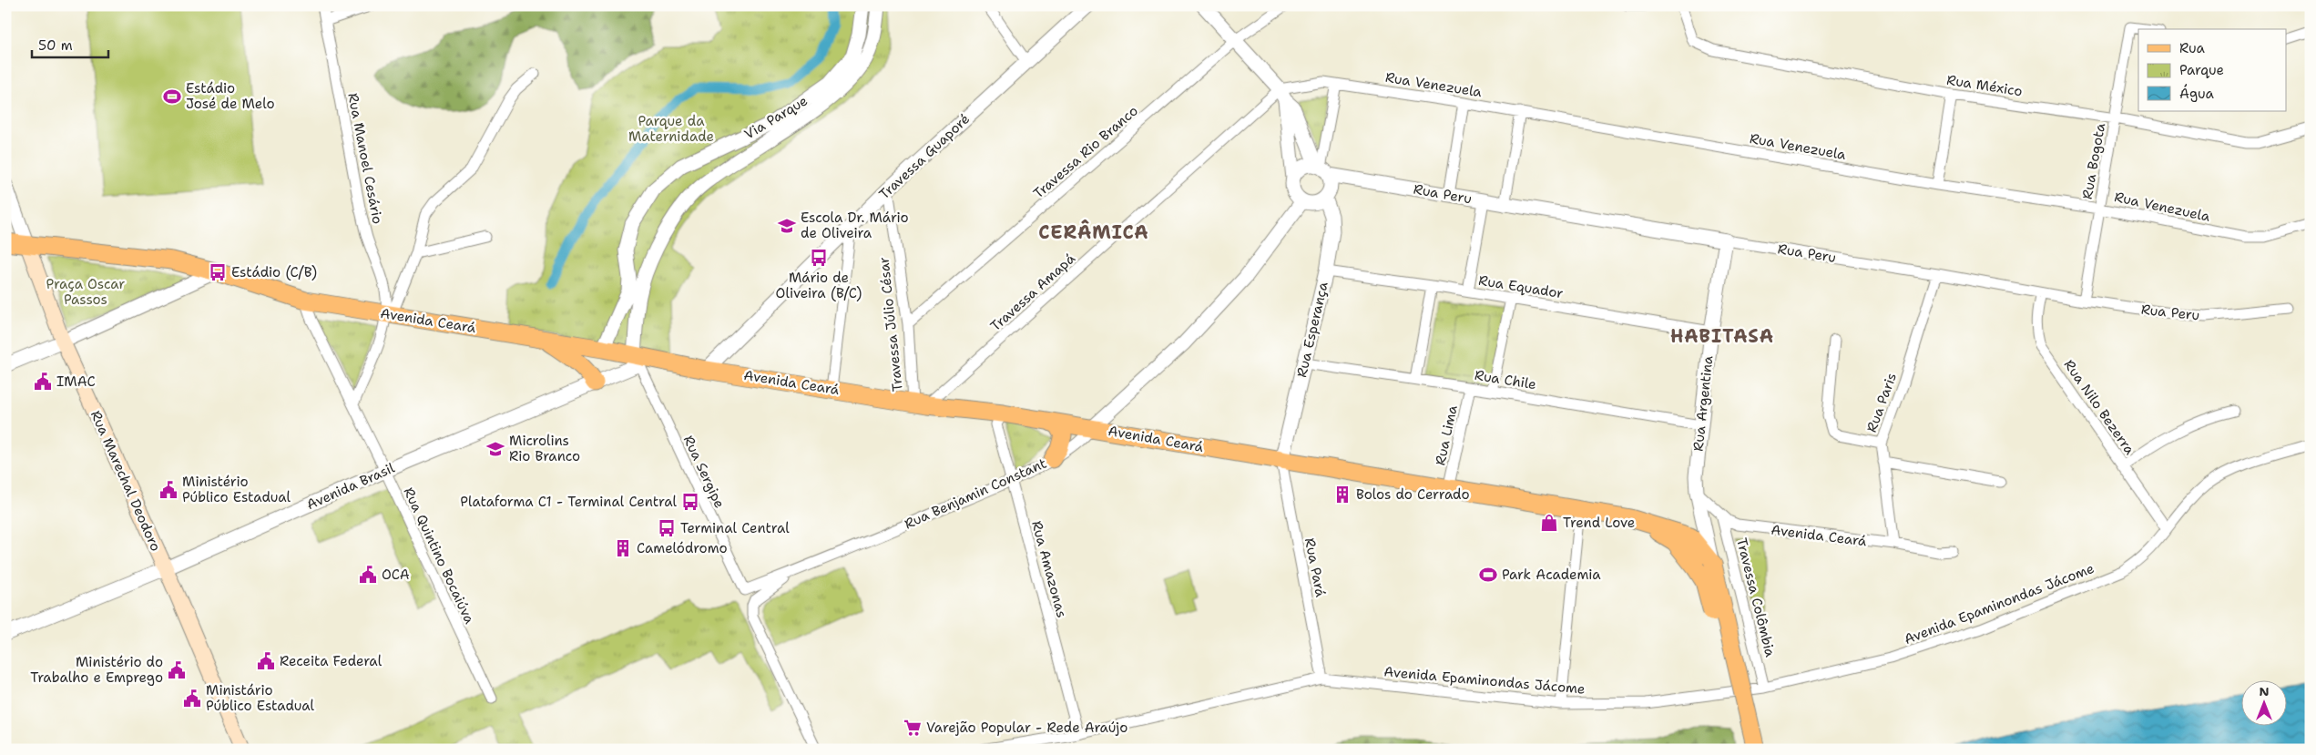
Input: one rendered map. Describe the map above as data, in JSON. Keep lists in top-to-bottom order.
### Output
{
  "streets": {
    "main road": ["Avenida Ceará", "Rua Marechal Deodoro"],
    "street": [
      "Rua Venezuela",
      "Rua México",
      "Via Parque",
      "Travessa Rio Branco",
      "Travessa Guaporé",
      "Rua Manoel Cesário",
      "Rua Bogota",
      "Rua Peru",
      "Rua Equador",
      "Travessa Amapá",
      "Travessa Júlio César",
      "Rua Esperança",
      "Rua Chile",
      "Rua Paris",
      "Rua Argentina",
      "Rua Nilo Bezerra",
      "Rua Lima",
      "Rua Sergipe",
      "Avenida Brasil",
      "Rua Benjamin Constant",
      "Rua Quintino Bocaiúva",
      "Rua Pará",
      "Rua Amazonas",
      "Travessa Colômbia",
      "Avenida Epaminondas Jácome"
    ]
  },
  "crossings": [
    ["Rua Venezuela", "Rua Bogota"],
    ["Rua Venezuela", "Travessa Amapá"],
    ["Rua México", "Rua Bogota"],
    ["Via Parque", "Avenida Ceará"],
    ["Via Parque", "Rua Sergipe"],
    ["Via Parque", "Avenida Brasil"],
    ["Travessa Rio Branco", "Travessa Júlio César"],
    ["Travessa Guaporé", "Avenida Ceará"],
    ["Travessa Guaporé", "Travessa Júlio César"],
    ["Rua Manoel Cesário", "Avenida Ceará"],
    ["Rua Bogota", "Rua Peru"],
    ["Rua Peru", "Rua Esperança"],
    ["Rua Peru", "Rua Paris"],
    ["Rua Peru", "Rua Argentina"],
    ["Rua Peru", "Rua Nilo Bezerra"],
    ["Rua Peru", "Rua Benjamin Constant"],
    ["Rua Equador", "Rua Esperança"],
    ["Rua Equador", "Rua Argentina"],
    ["Travessa Amapá", "Avenida Ceará"],
    ["Travessa Amapá", "Travessa Júlio César"],
    ["Avenida Ceará", "Travessa Júlio César"],
    ["Avenida Ceará", "Rua Esperança"],
    ["Avenida Ceará", "Rua Paris"],
    ["Avenida Ceará", "Rua Argentina"],
    ["Avenida Ceará", "Rua Lima"],
    ["Avenida Ceará", "Rua Sergipe"],
    ["Avenida Ceará", "Rua Marechal Deodoro"],
    ["Avenida Ceará", "Avenida Brasil"],
    ["Avenida Ceará", "Rua Benjamin Constant"],
    ["Avenida Ceará", "Rua Quintino Bocaiúva"],
    ["Avenida Ceará", "Rua Pará"],
    ["Avenida Ceará", "Rua Amazonas"],
    ["Avenida Ceará", "Travessa Colômbia"],
    ["Rua Esperança", "Rua Chile"],
    ["Rua Esperança", "Rua Benjamin Constant"],
    ["Rua Esperança", "Rua Pará"],
    ["Rua Chile", "Rua Argentina"],
    ["Rua Chile", "Rua Lima"],
    ["Rua Nilo Bezerra", "Avenida Epaminondas Jácome"],
    ["Rua Sergipe", "Avenida Brasil"],
    ["Rua Sergipe", "Rua Benjamin Constant"],
    ["Rua Marechal Deodoro", "Avenida Brasil"],
    ["Avenida Brasil", "Rua Quintino Bocaiúva"],
    ["Rua Benjamin Constant", "Rua Amazonas"],
    ["Rua Pará", "Avenida Epaminondas Jácome"],
    ["Rua Amazonas", "Avenida Epaminondas Jácome"],
    ["Travessa Colômbia", "Avenida Epaminondas Jácome"]
  ],
  "districts": ["CERÂMICA", "HABITASA"],
  "parks": ["Parque da Maternidade", "Praça Oscar Passos"],
  "places": {
    "sports": ["Estádio José de Melo", "Park Academia"],
    "school or university": ["Escola Dr. Mário de Oliveira", "Microlins Rio Branco"],
    "bus stop": [
      "Mário de Oliveira (B/C)",
      "Estádio (C/B)",
      "Plataforma C1 - Terminal Central",
      "Terminal Central"
    ],
    "public building": [
      "IMAC",
      "Ministério Público Estadual",
      "OCA",
      "Receita Federal",
      "Ministério do Trabalho e Emprego",
      "Ministário Público Estadual"
    ],
    "building": ["Bolos do Cerrado", "Camelódromo"],
    "shop": ["Trend Love"],
    "supermarket": ["Varejão Popular - Rede Araújo"]
  },
  "legend": ["Rua", "Parque", "Água"],
  "scale_bar": "50 m",
  "north": "top"
}
